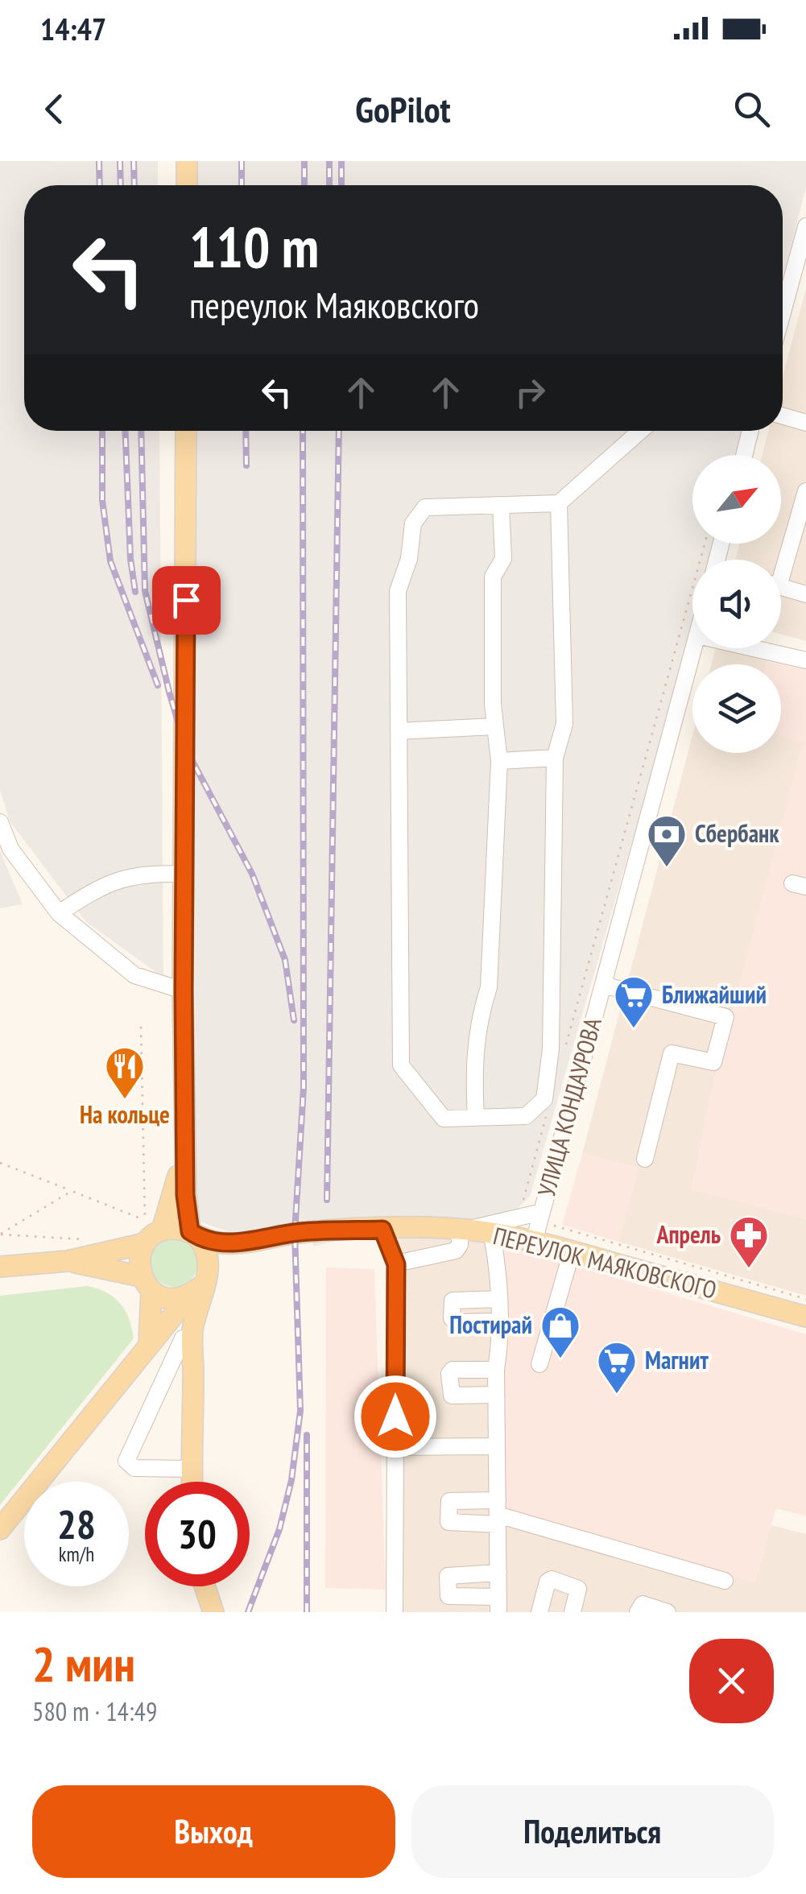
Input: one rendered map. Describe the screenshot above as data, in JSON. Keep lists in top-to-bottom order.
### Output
{
  "streets": {
    "main road": ["ПЕРЕУЛОК МАЯКОВСКОГО"],
    "street": ["УЛИЦА КОНДАУРОВА"]
  },
  "crossings": [
    ["УЛИЦА КОНДАУРОВА", "ПЕРЕУЛОК МАЯКОВСКОГО"]
  ],
  "places": {
    "bank": ["Сбербанк"],
    "supermarket": ["Ближайший", "Магнит"],
    "restaurant": ["На кольце"],
    "pharmacy": ["Апрель"],
    "shop": ["Постирай"]
  },
  "north": "top right",
  "page": {
    "status": "14:47",
    "header": "GoPilot",
    "turn": ["110 m", "переулок Маяковского"],
    "speed": "28 km/h",
    "limit": "30",
    "heading": ["2 мин", "580 m · 14:49"],
    "buttons": ["Выход", "Поделиться"]
  }
}
